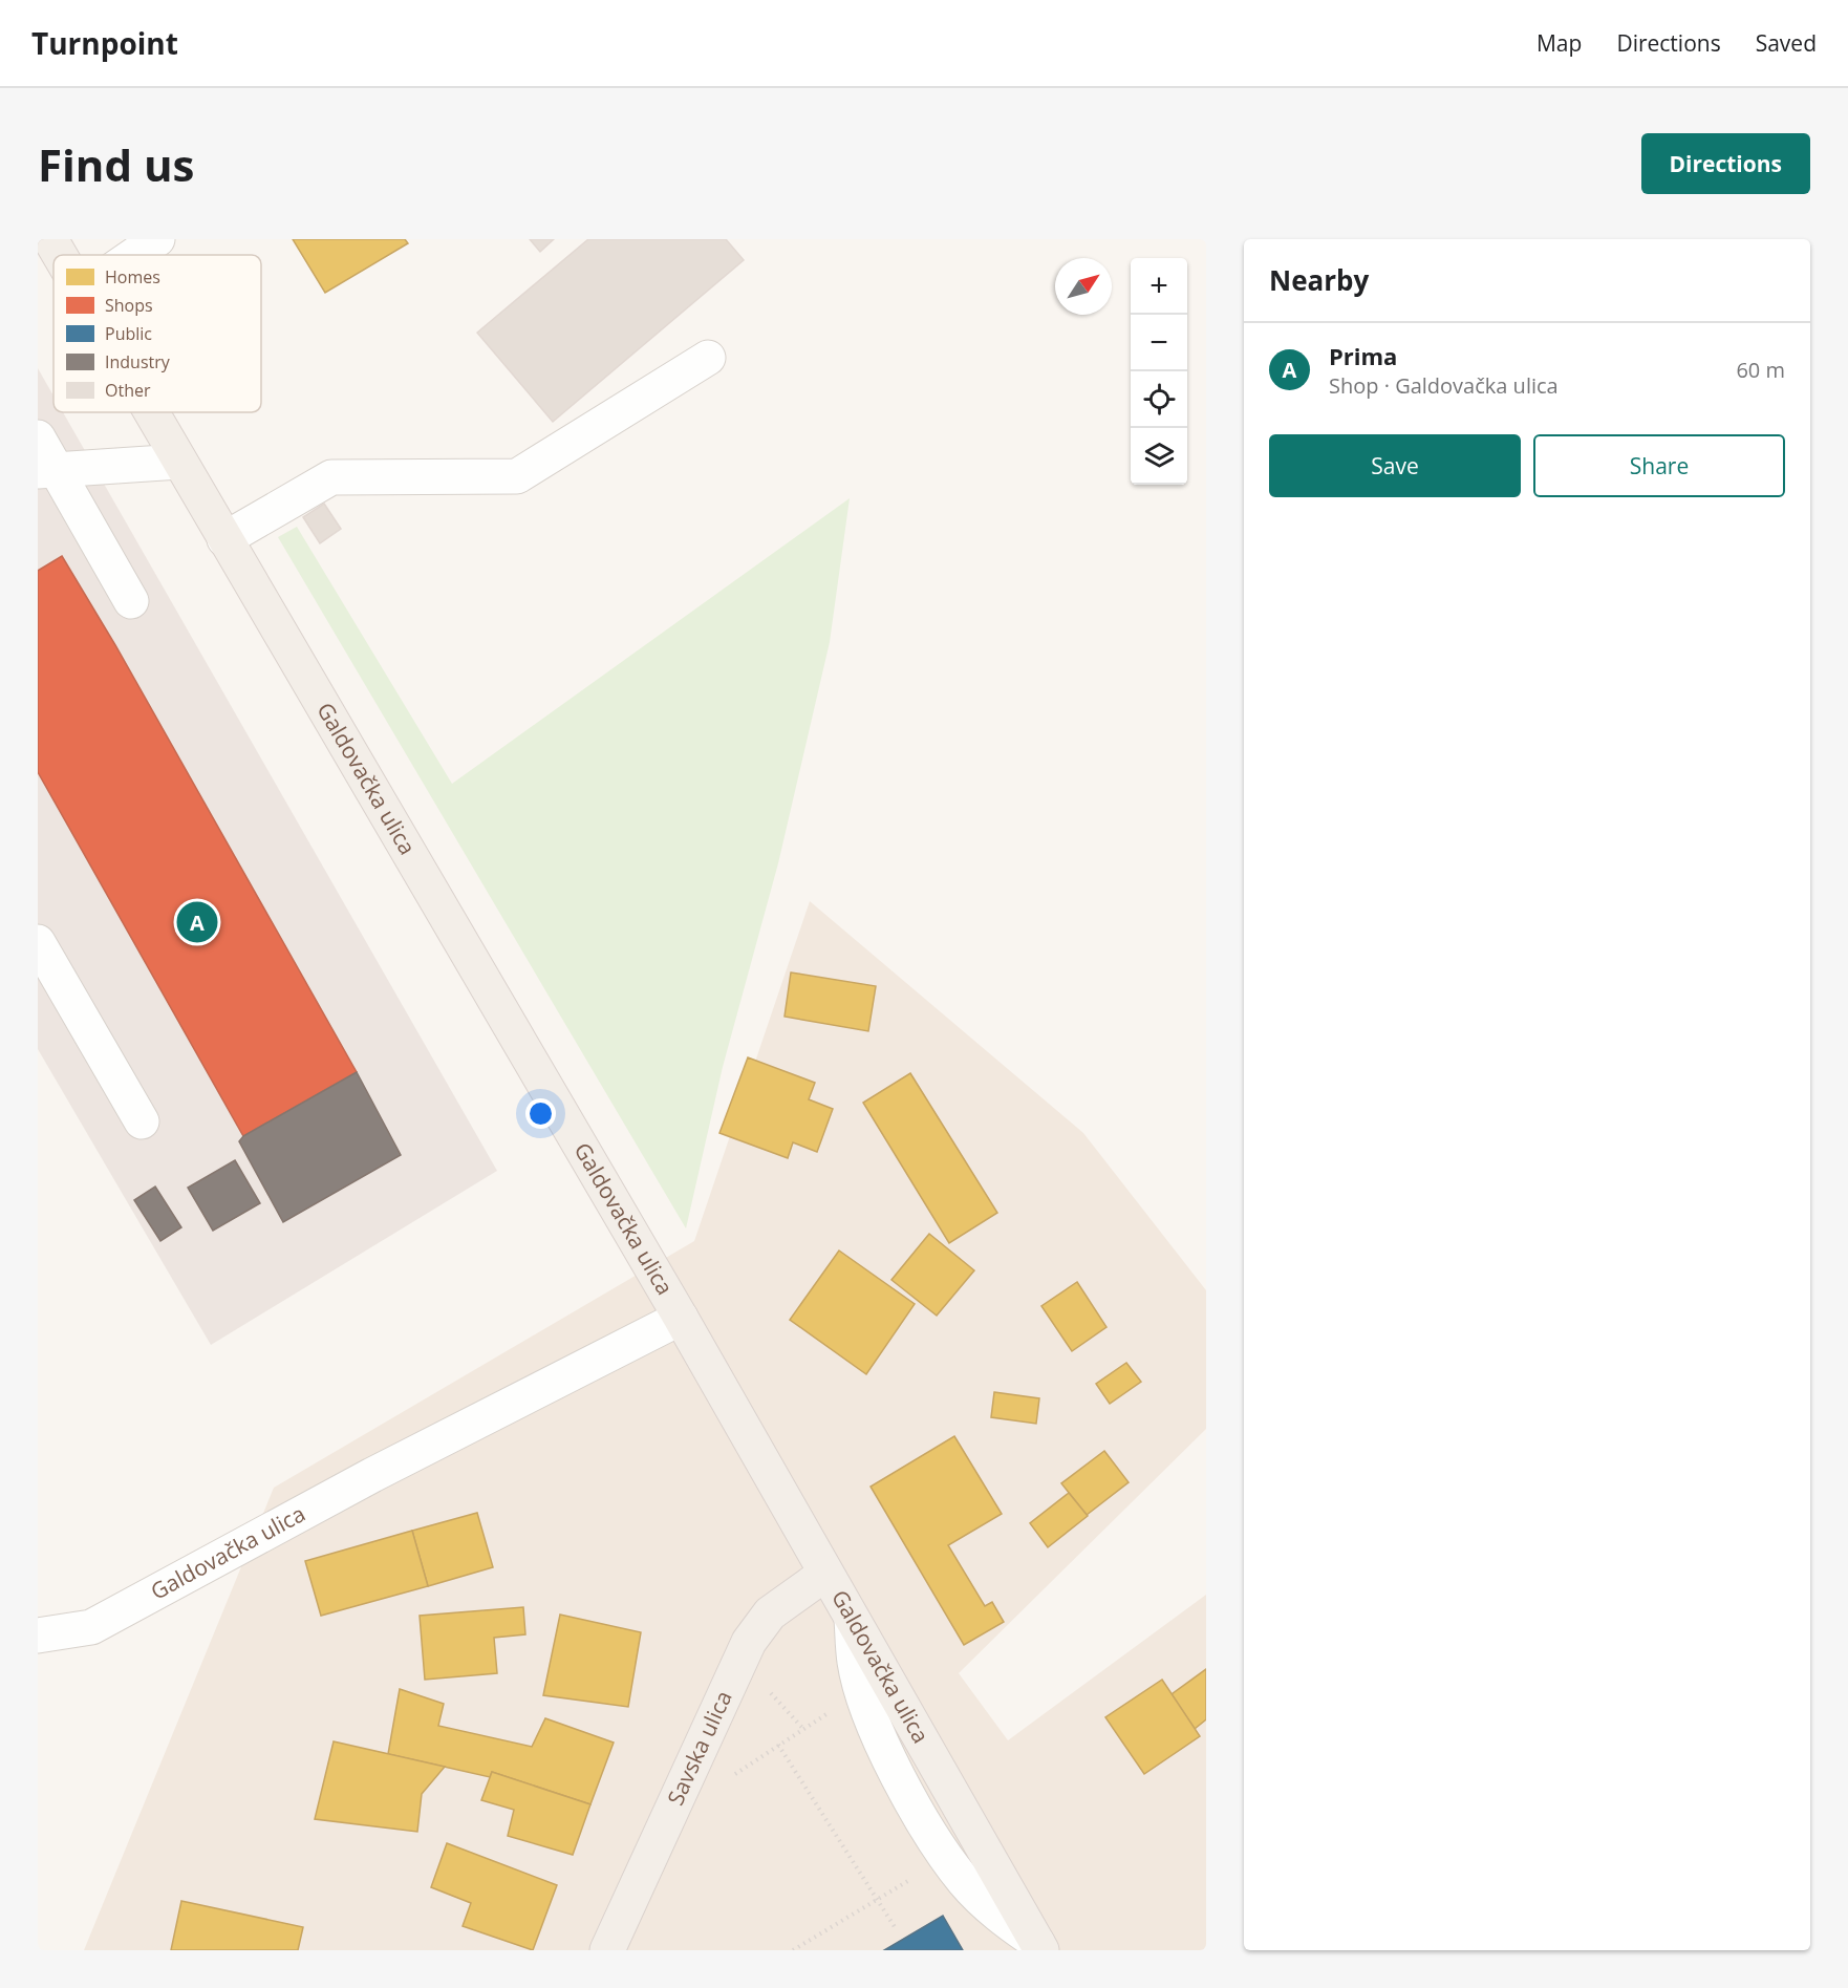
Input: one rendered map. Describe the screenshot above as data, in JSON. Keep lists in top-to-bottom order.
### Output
{
  "streets": {
    "main road": ["Galdovačka ulica", "Savska ulica"]
  },
  "crossings": [
    ["Galdovačka ulica", "Savska ulica"]
  ],
  "legend": [
    "Homes",
    "Shops",
    "Public",
    "Industry",
    "Other"
  ],
  "north": "top right",
  "page": {
    "header": "Turnpoint",
    "nav": ["Map", "Directions", "Saved"],
    "buttons": [
      "Directions",
      ["Save", "Share"]
    ],
    "title": "Find us",
    "heading": "Nearby",
    "map_buttons": ["+", "−"],
    "list": [
      {
        "mark": "A",
        "name": "Prima",
        "note": "Shop · Galdovačka ulica",
        "value": "60 m"
      }
    ],
    "pins": "A"
  }
}
